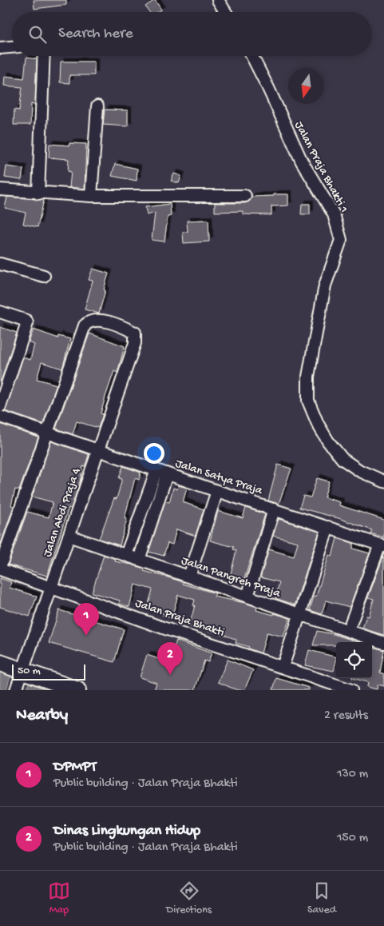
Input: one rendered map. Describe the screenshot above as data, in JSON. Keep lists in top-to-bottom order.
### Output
{
  "streets": {
    "street": [
      "Jalan Praja Bhakti 1",
      "Jalan Satya Praja",
      "Jalan Abdi Praja 4",
      "Jalan Pangreh Praja",
      "Jalan Praja Bhakti"
    ]
  },
  "crossings": [
    ["Jalan Satya Praja", "Jalan Abdi Praja 4"],
    ["Jalan Abdi Praja 4", "Jalan Pangreh Praja"],
    ["Jalan Abdi Praja 4", "Jalan Praja Bhakti"]
  ],
  "scale_bar": "50 m",
  "north": "bottom",
  "page": {
    "search": "Search here",
    "pins": ["1", "2"],
    "scale": "50 m",
    "heading": ["Nearby", "2 results"],
    "list": [
      {
        "mark": "1",
        "name": "DPMPT",
        "note": "Public building · Jalan Praja Bhakti",
        "value": "130 m"
      },
      {
        "mark": "2",
        "name": "Dinas Lingkungan Hidup",
        "note": "Public building · Jalan Praja Bhakti",
        "value": "150 m"
      }
    ],
    "nav": ["Map", "Directions", "Saved"]
  }
}
